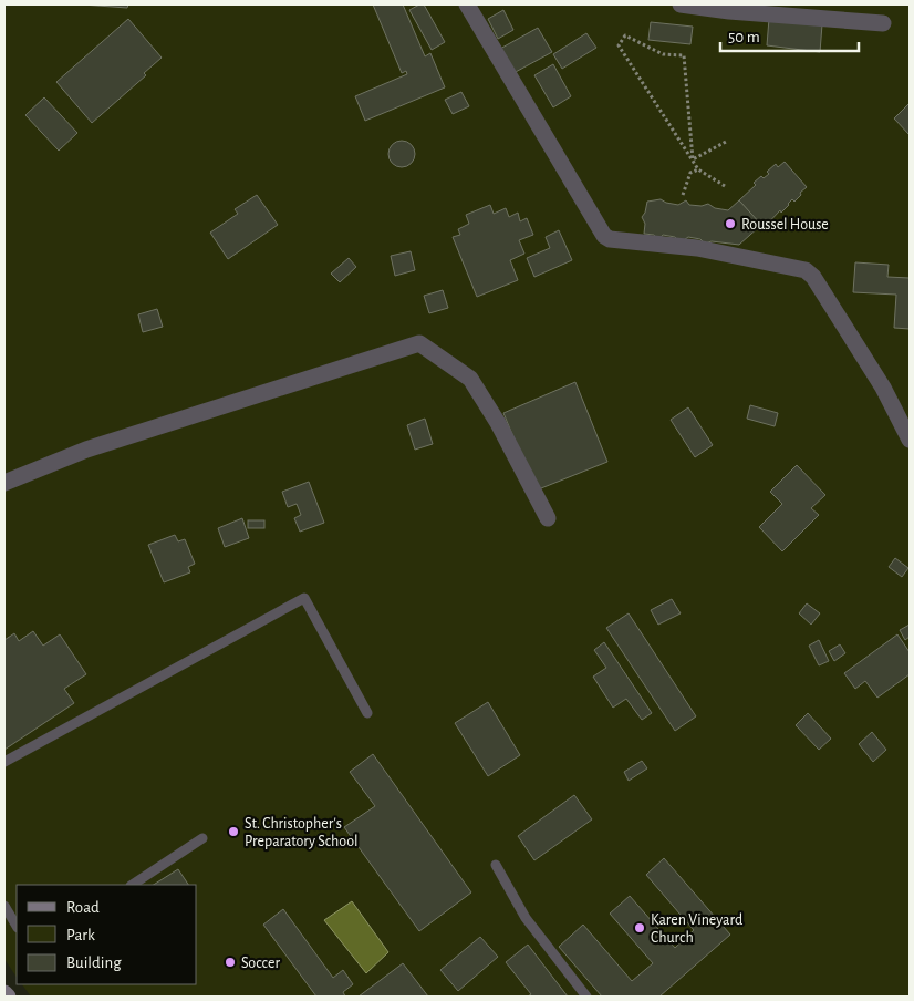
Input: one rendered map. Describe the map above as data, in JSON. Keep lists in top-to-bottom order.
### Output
{
  "places": [
    "Roussel House",
    "St. Christopher's Preparatory School",
    "Karen Vineyard Church",
    "Soccer"
  ],
  "legend": ["Road", "Park", "Building"],
  "scale_bar": "50 m"
}
